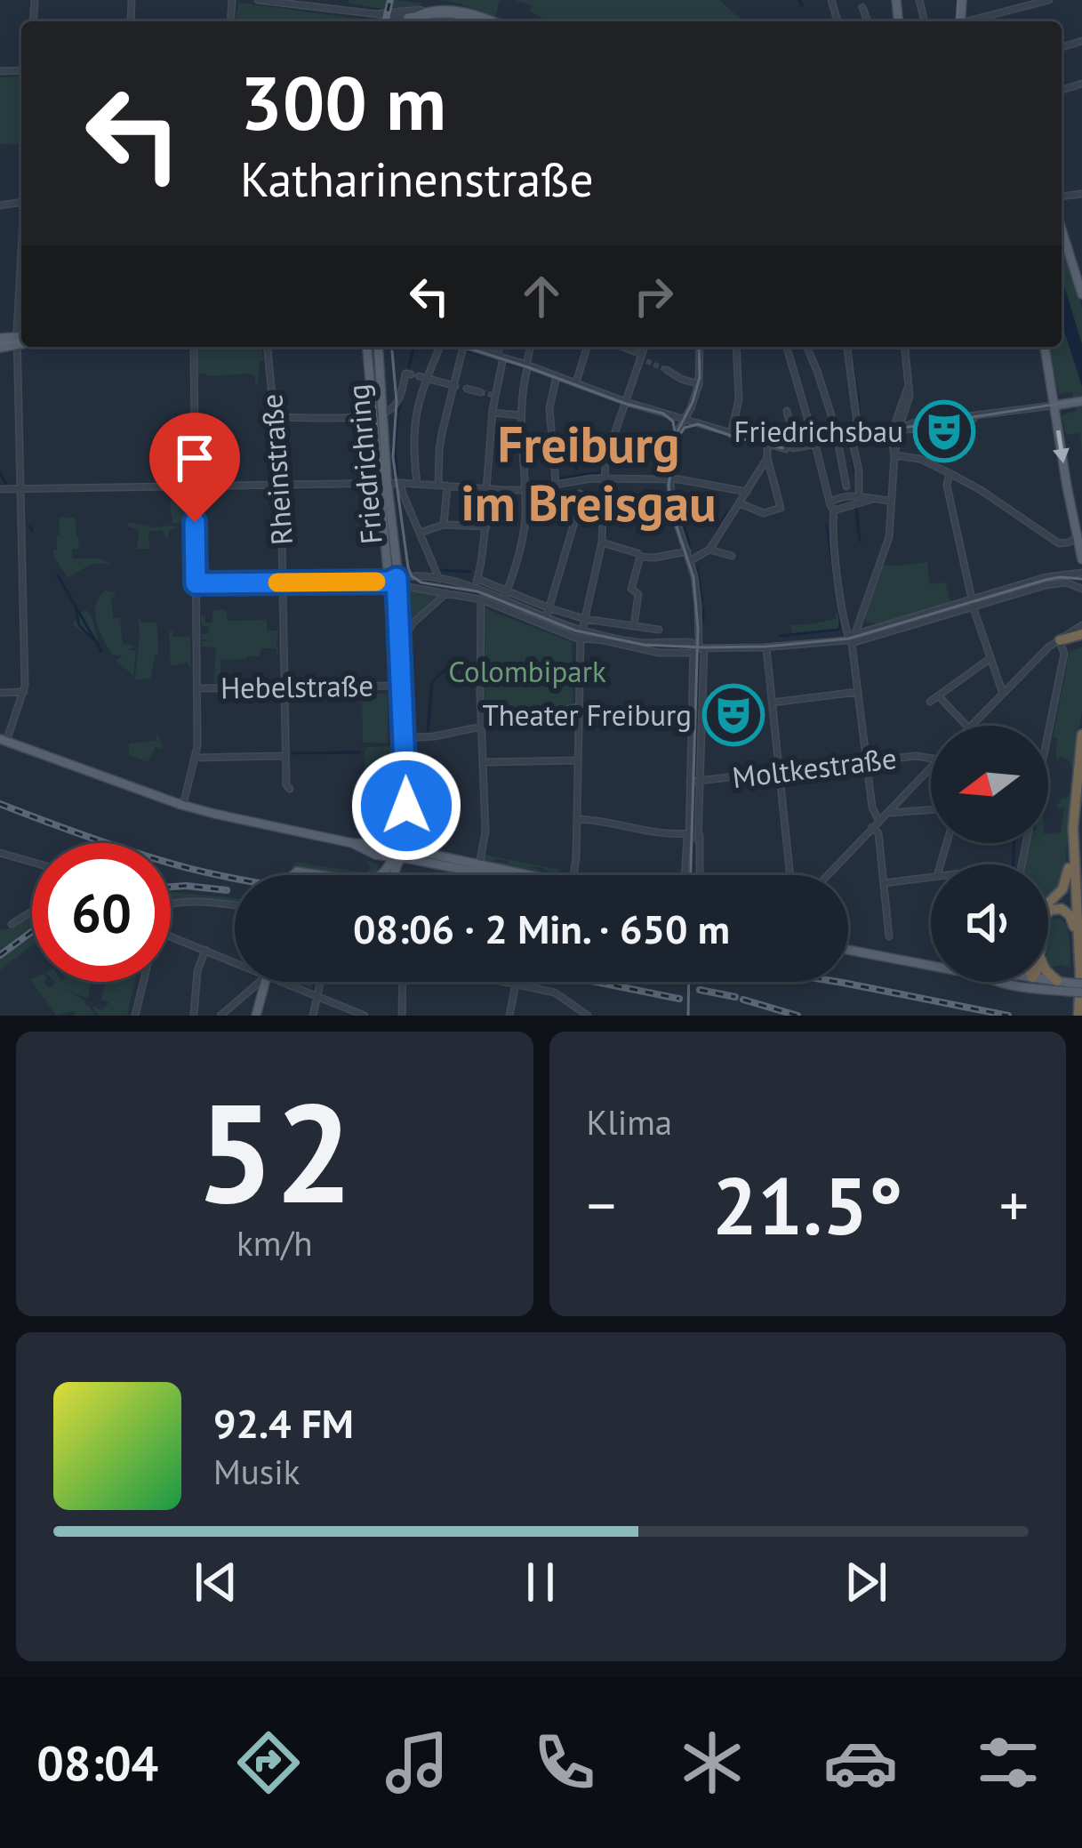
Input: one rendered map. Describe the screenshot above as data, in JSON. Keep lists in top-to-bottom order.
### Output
{
  "streets": {
    "main road": ["Friedrichring"],
    "street": ["Rheinstraße", "Hebelstraße", "Moltkestraße"]
  },
  "crossings": [
    ["Rheinstraße", "Hebelstraße"]
  ],
  "districts": ["Freiburg im Breisgau"],
  "parks": ["Colombipark"],
  "places": {
    "theatre": ["Friedrichsbau", "Theater Freiburg"]
  },
  "north": "left",
  "page": {
    "turn": ["300 m", "Katharinenstraße"],
    "limit": "60",
    "trip": "08:06 · 2 Min. · 650 m",
    "tile": [
      ["52", "km/h"],
      "Klima"
    ],
    "heat": ["−", "21.5°", "+"],
    "song": ["92.4 FM", "Musik"],
    "tabs": "08:04"
  }
}
